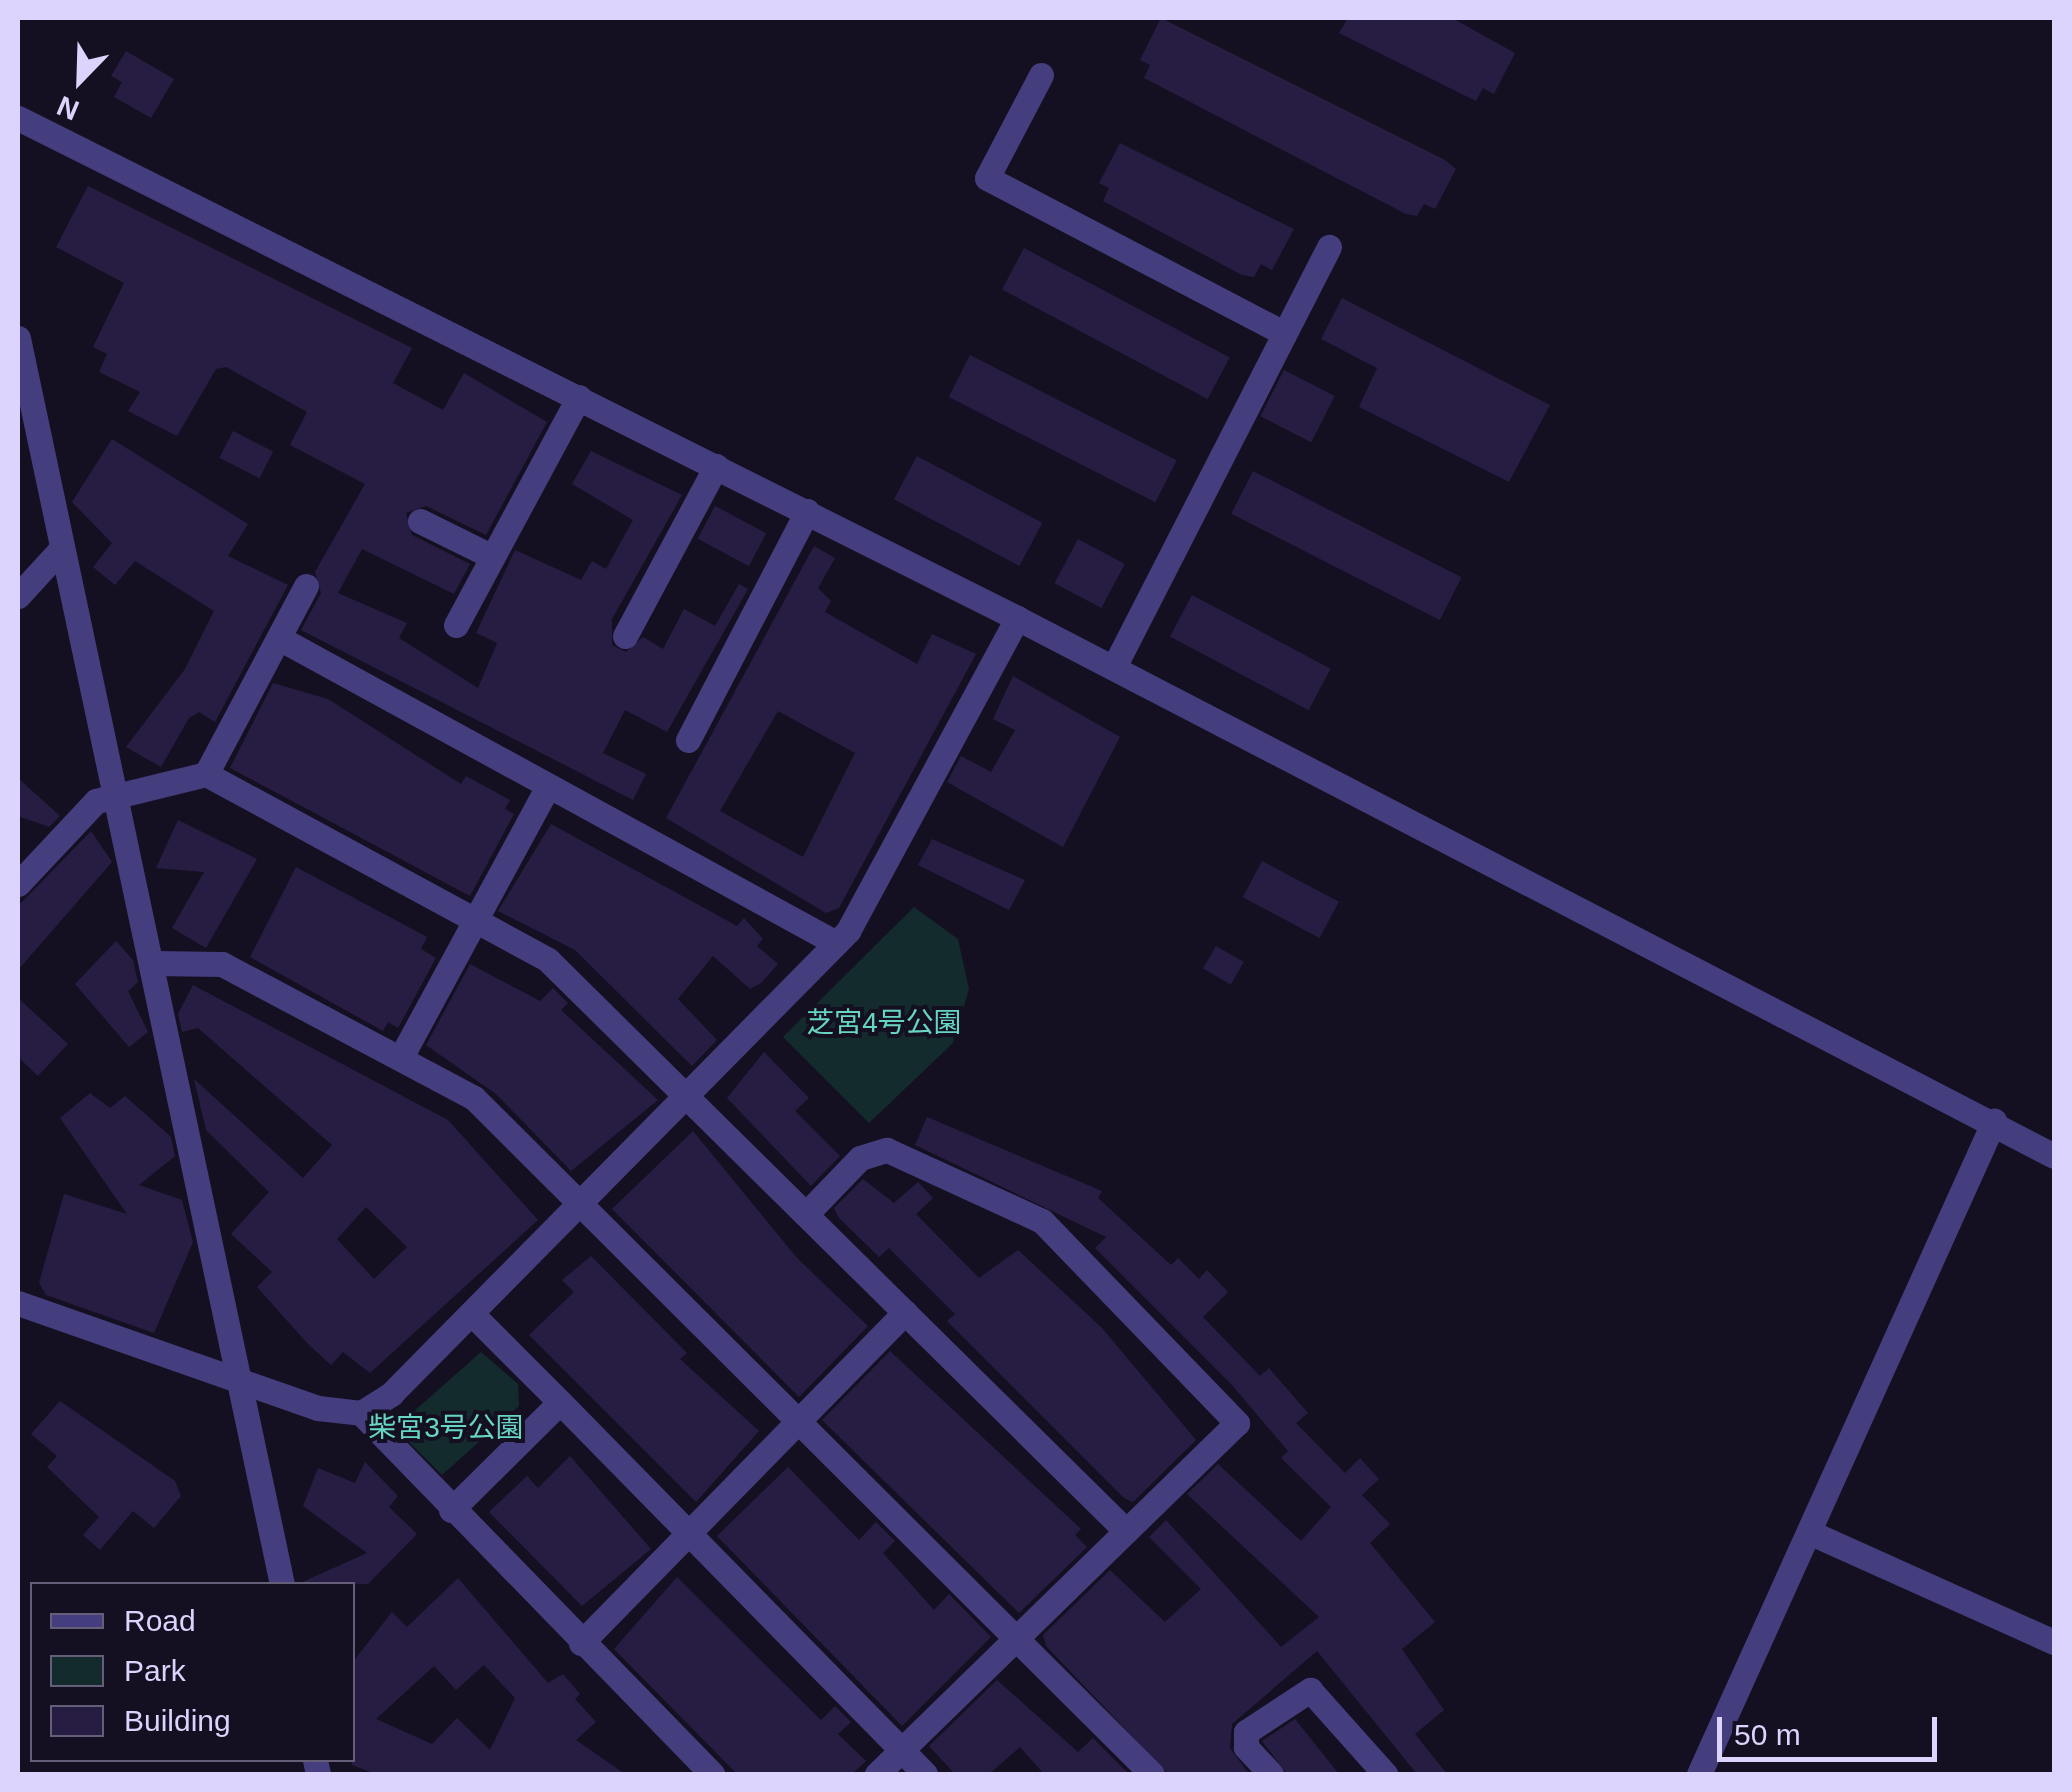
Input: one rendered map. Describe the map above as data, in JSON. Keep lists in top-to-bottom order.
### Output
{
  "parks": ["芝宮4号公園", "柴宮3号公園"],
  "legend": ["Road", "Park", "Building"],
  "scale_bar": "50 m",
  "north": "bottom left"
}
